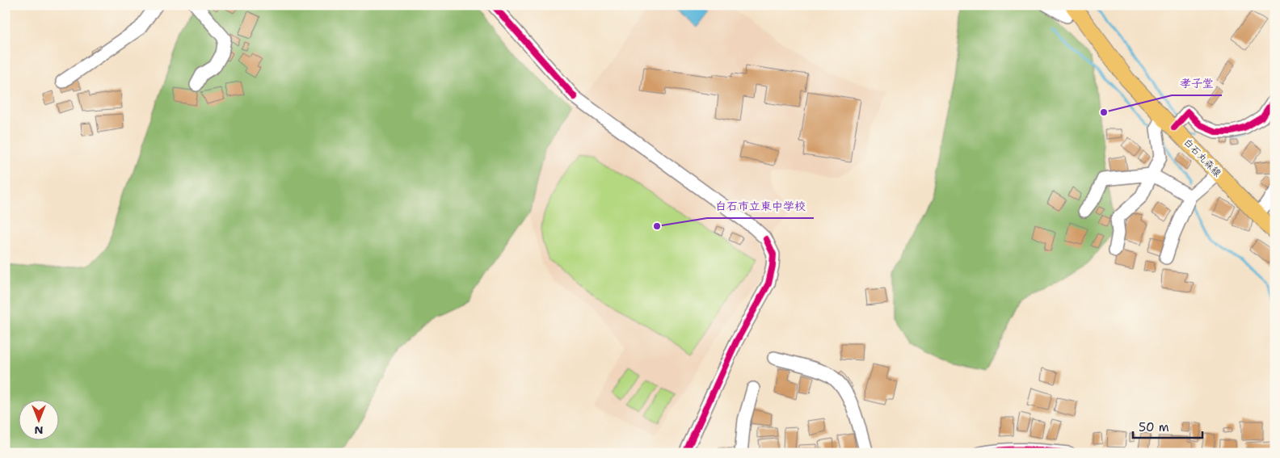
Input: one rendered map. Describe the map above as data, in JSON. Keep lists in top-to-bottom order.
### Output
{
  "streets": {
    "main road": ["白石丸森線"]
  },
  "places": ["孝子堂", "白石市立東中学校"],
  "scale_bar": "50 m",
  "north": "bottom"
}
